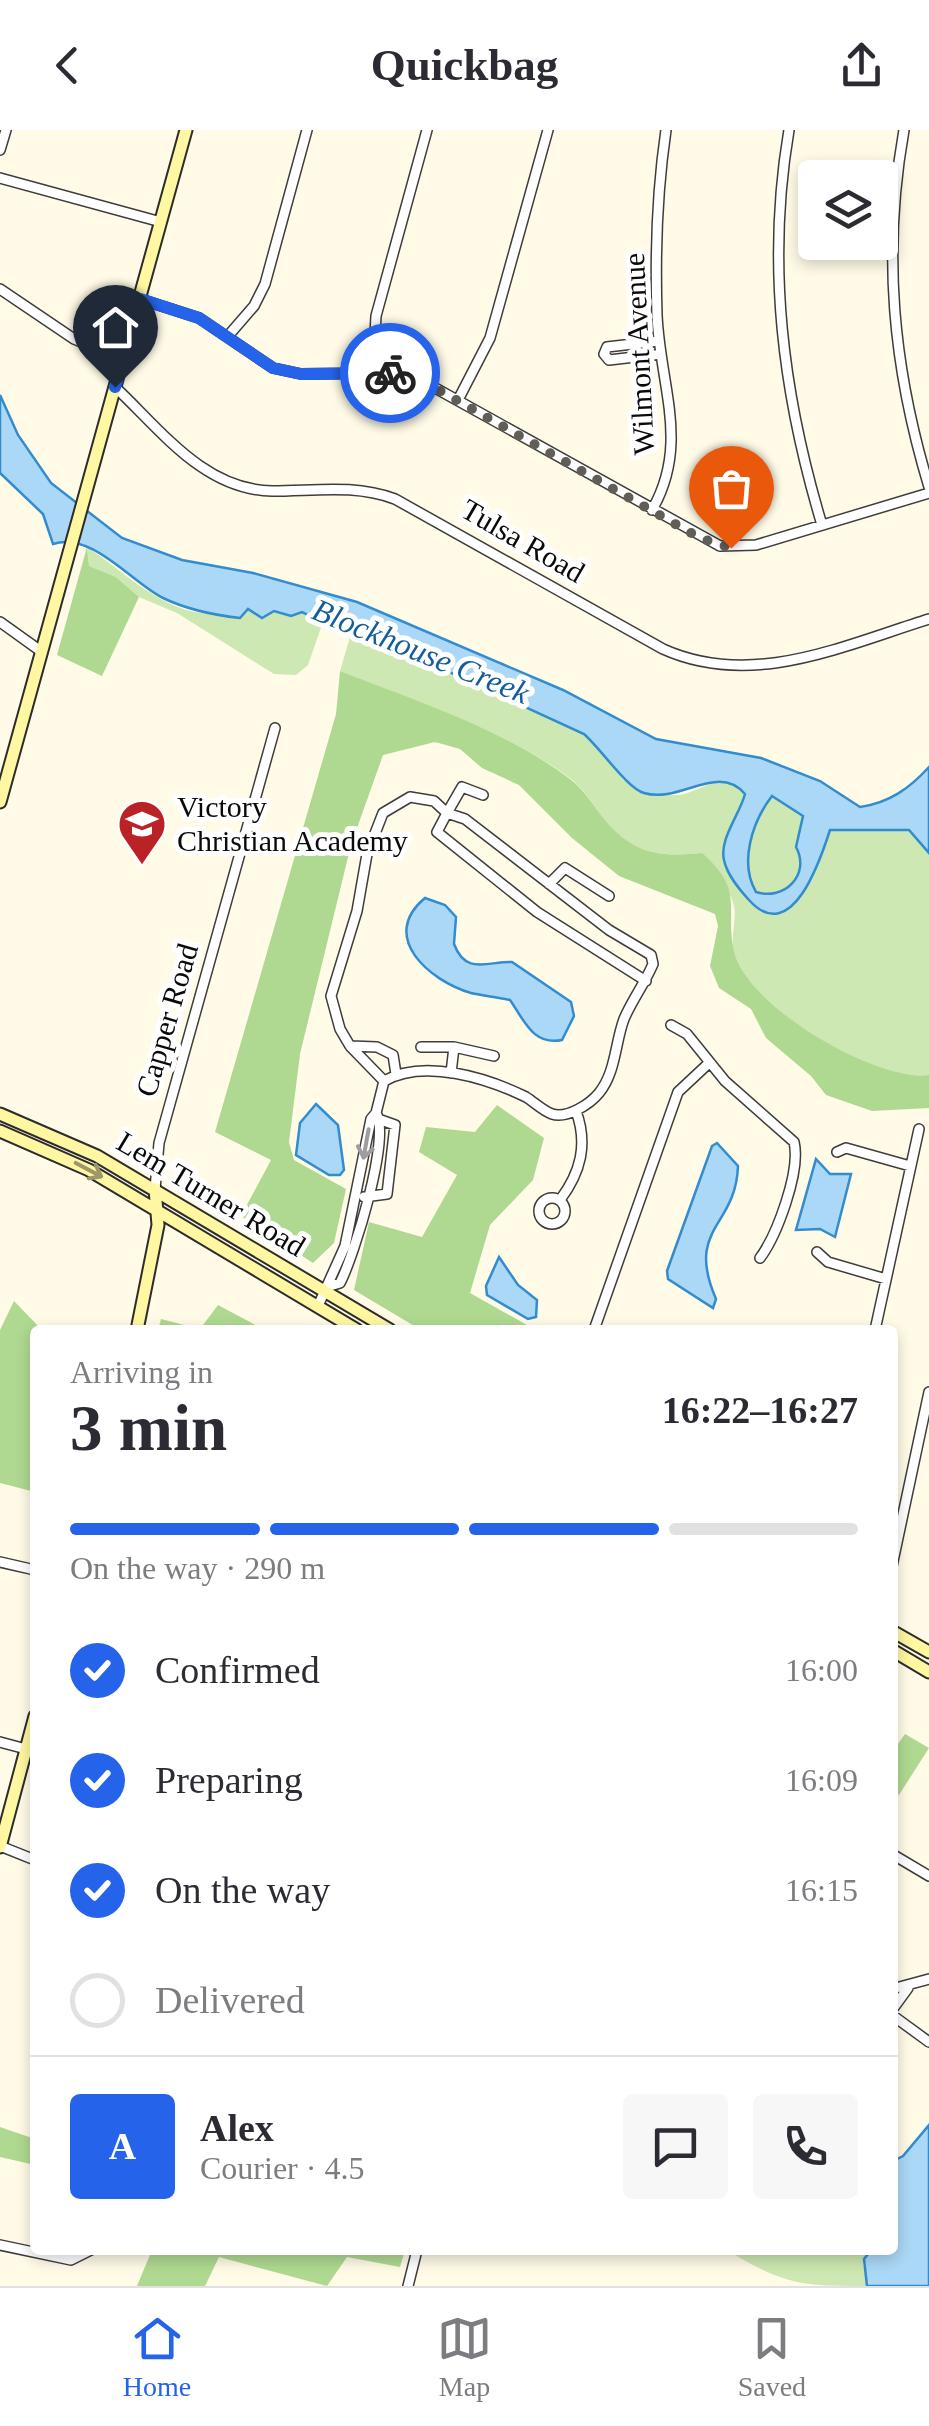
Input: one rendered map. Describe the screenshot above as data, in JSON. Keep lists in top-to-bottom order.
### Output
{
  "streets": {
    "street": [
      "Wilmont Avenue",
      "Tulsa Road",
      "Capper Road",
      "Lem Turner Road"
    ]
  },
  "crossings": [
    ["Capper Road", "Lem Turner Road"]
  ],
  "water": ["Blockhouse Creek"],
  "places": {
    "school or university": ["Victory Christian Academy"]
  },
  "page": {
    "header": "Quickbag",
    "heading": ["3 min", "Arriving in", "16:22–16:27"],
    "panel": ["Alex", "Courier · 4.5"],
    "bar": "On the way · 290 m",
    "list": [
      ["Confirmed", "16:00"],
      ["Preparing", "16:09"],
      ["On the way", "16:15"],
      "Delivered"
    ],
    "round": "A",
    "tabs": ["Home", "Map", "Saved"]
  }
}
